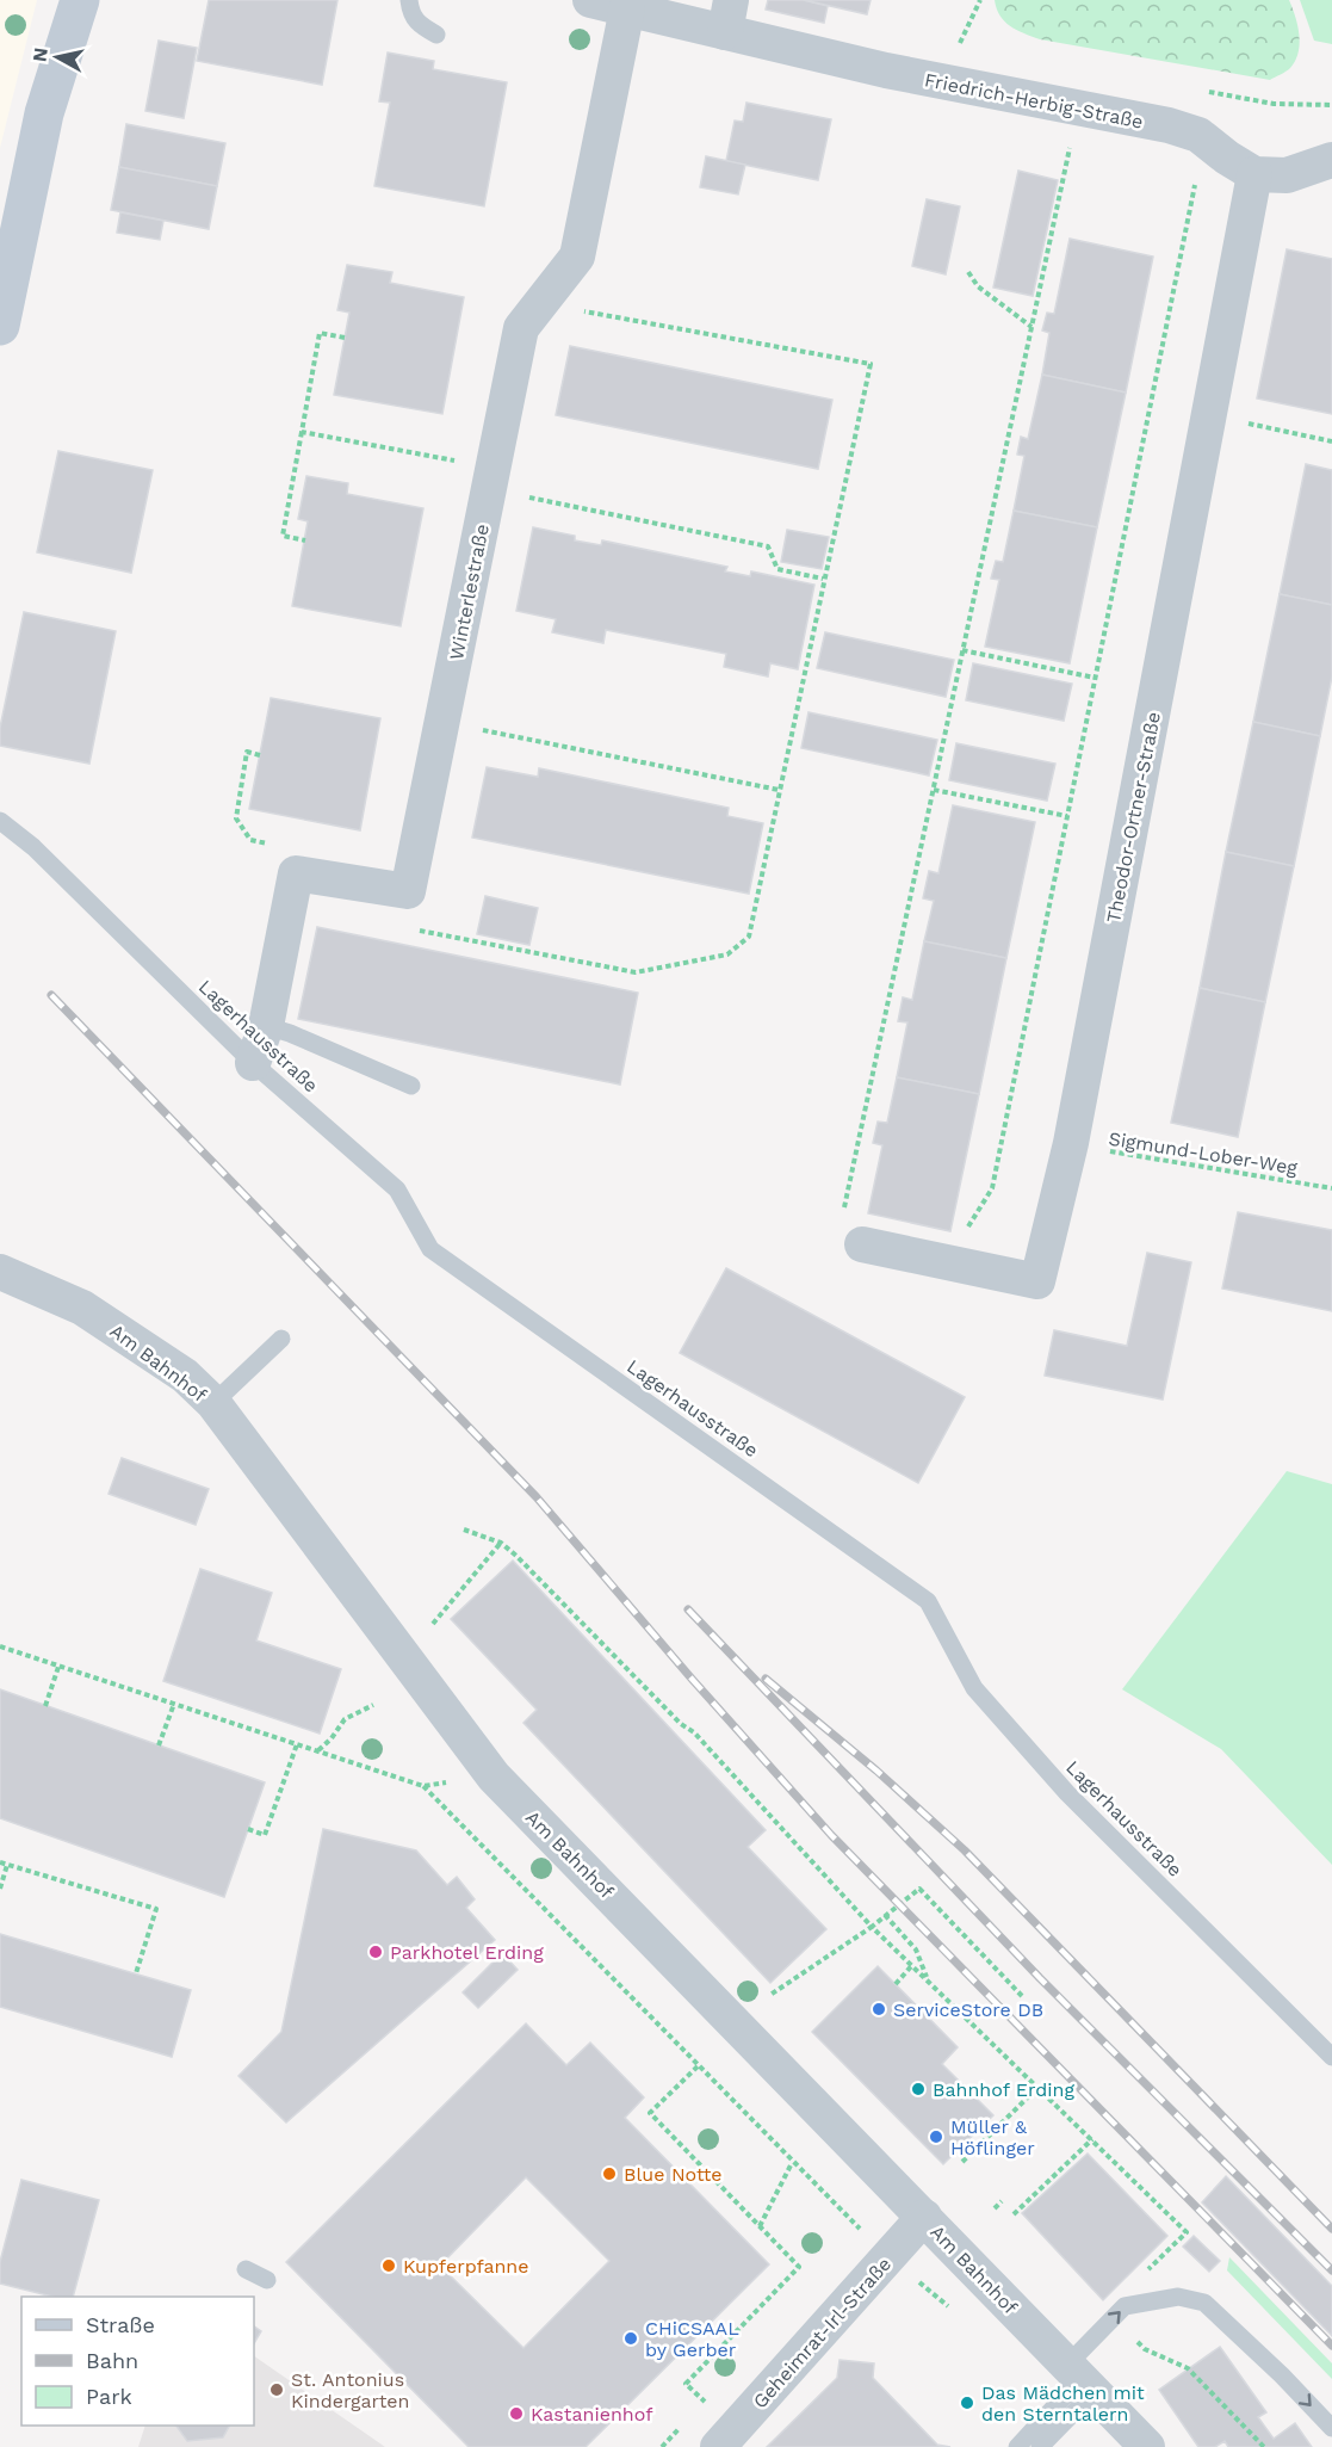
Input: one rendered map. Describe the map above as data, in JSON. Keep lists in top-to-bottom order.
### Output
{
  "streets": {
    "street": [
      "Friedrich-Herbig-Straße",
      "Winterlestraße",
      "Theodor-Ortner-Straße",
      "Am Bahnhof",
      "Geheimrat-Irl-Straße"
    ],
    "lane": ["Lagerhausstraße"],
    "path": ["Sigmund-Lober-Weg"]
  },
  "crossings": [
    ["Friedrich-Herbig-Straße", "Winterlestraße"],
    ["Friedrich-Herbig-Straße", "Theodor-Ortner-Straße"],
    ["Theodor-Ortner-Straße", "Sigmund-Lober-Weg"],
    ["Am Bahnhof", "Geheimrat-Irl-Straße"]
  ],
  "places": [
    "Parkhotel Erding",
    "ServiceStore DB",
    "Bahnhof Erding",
    "Müller & Höflinger",
    "Blue Notte",
    "Kupferpfanne",
    "CHiCSAAL by Gerber",
    "St. Antonius Kindergarten",
    "Das Mädchen mit den Sterntalern",
    "Kastanienhof"
  ],
  "legend": ["Straße", "Bahn", "Park"],
  "north": "left"
}
